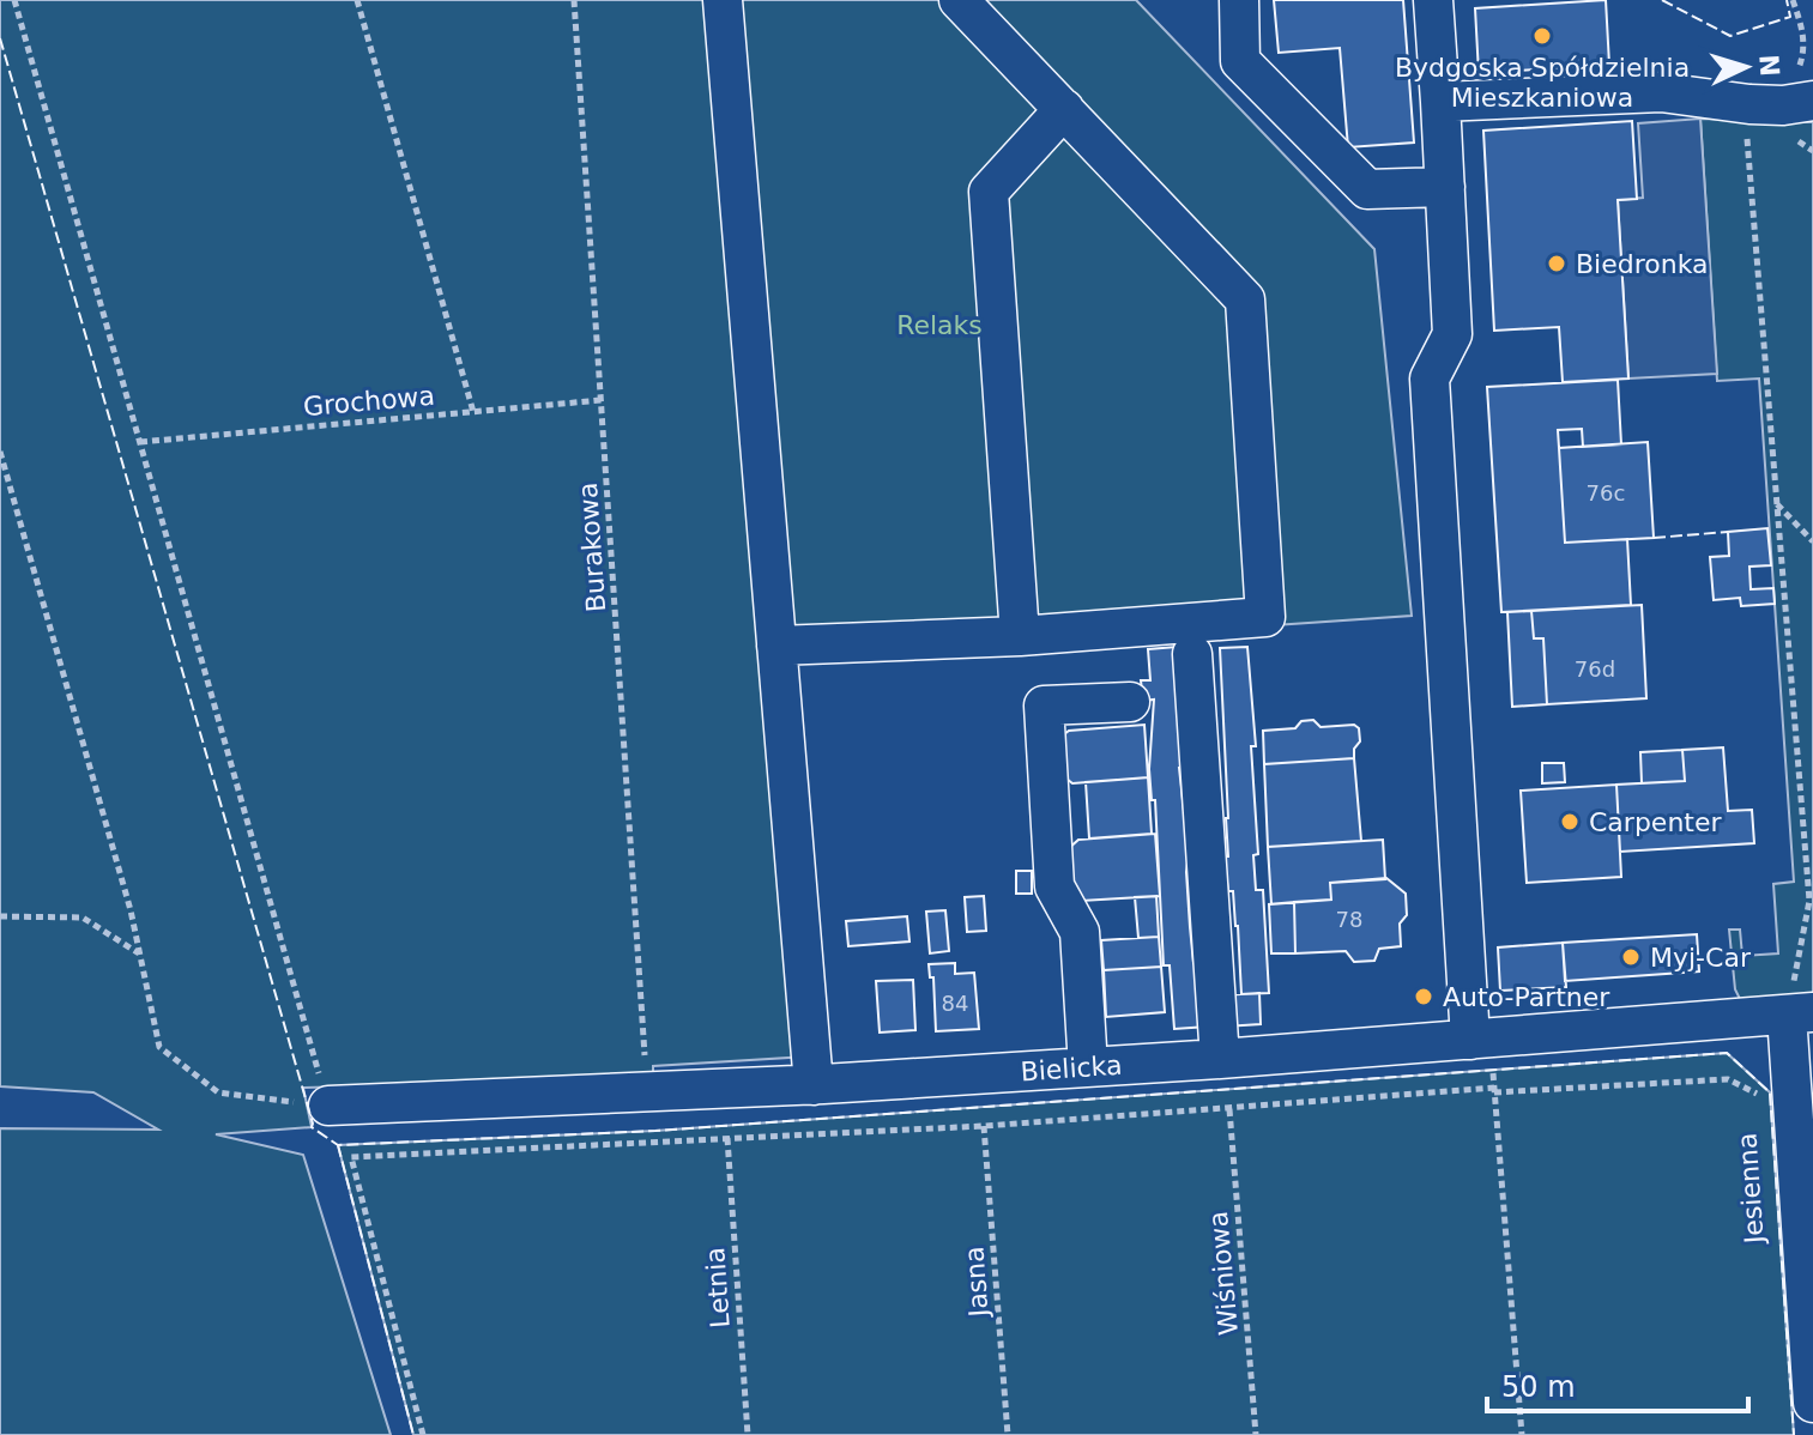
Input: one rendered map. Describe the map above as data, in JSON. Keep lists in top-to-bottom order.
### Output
{
  "streets": {
    "street": ["Bielicka"],
    "path": [
      "Grochowa",
      "Burakowa",
      "Jesienna",
      "Wiśniowa",
      "Jasna",
      "Letnia"
    ]
  },
  "crossings": [
    ["Grochowa", "Burakowa"],
    ["Burakowa", "Bielicka"],
    ["Jesienna", "Wiśniowa"],
    ["Jesienna", "Jasna"],
    ["Jesienna", "Letnia"]
  ],
  "parks": ["Relaks"],
  "places": [
    "Bydgoska Spółdzielnia Mieszkaniowa",
    "Biedronka",
    "Carpenter",
    "Myj-Car",
    "Auto-Partner"
  ],
  "house_numbers": [
    "76c",
    "76d",
    "78",
    "84"
  ],
  "scale_bar": "50 m",
  "north": "right"
}
